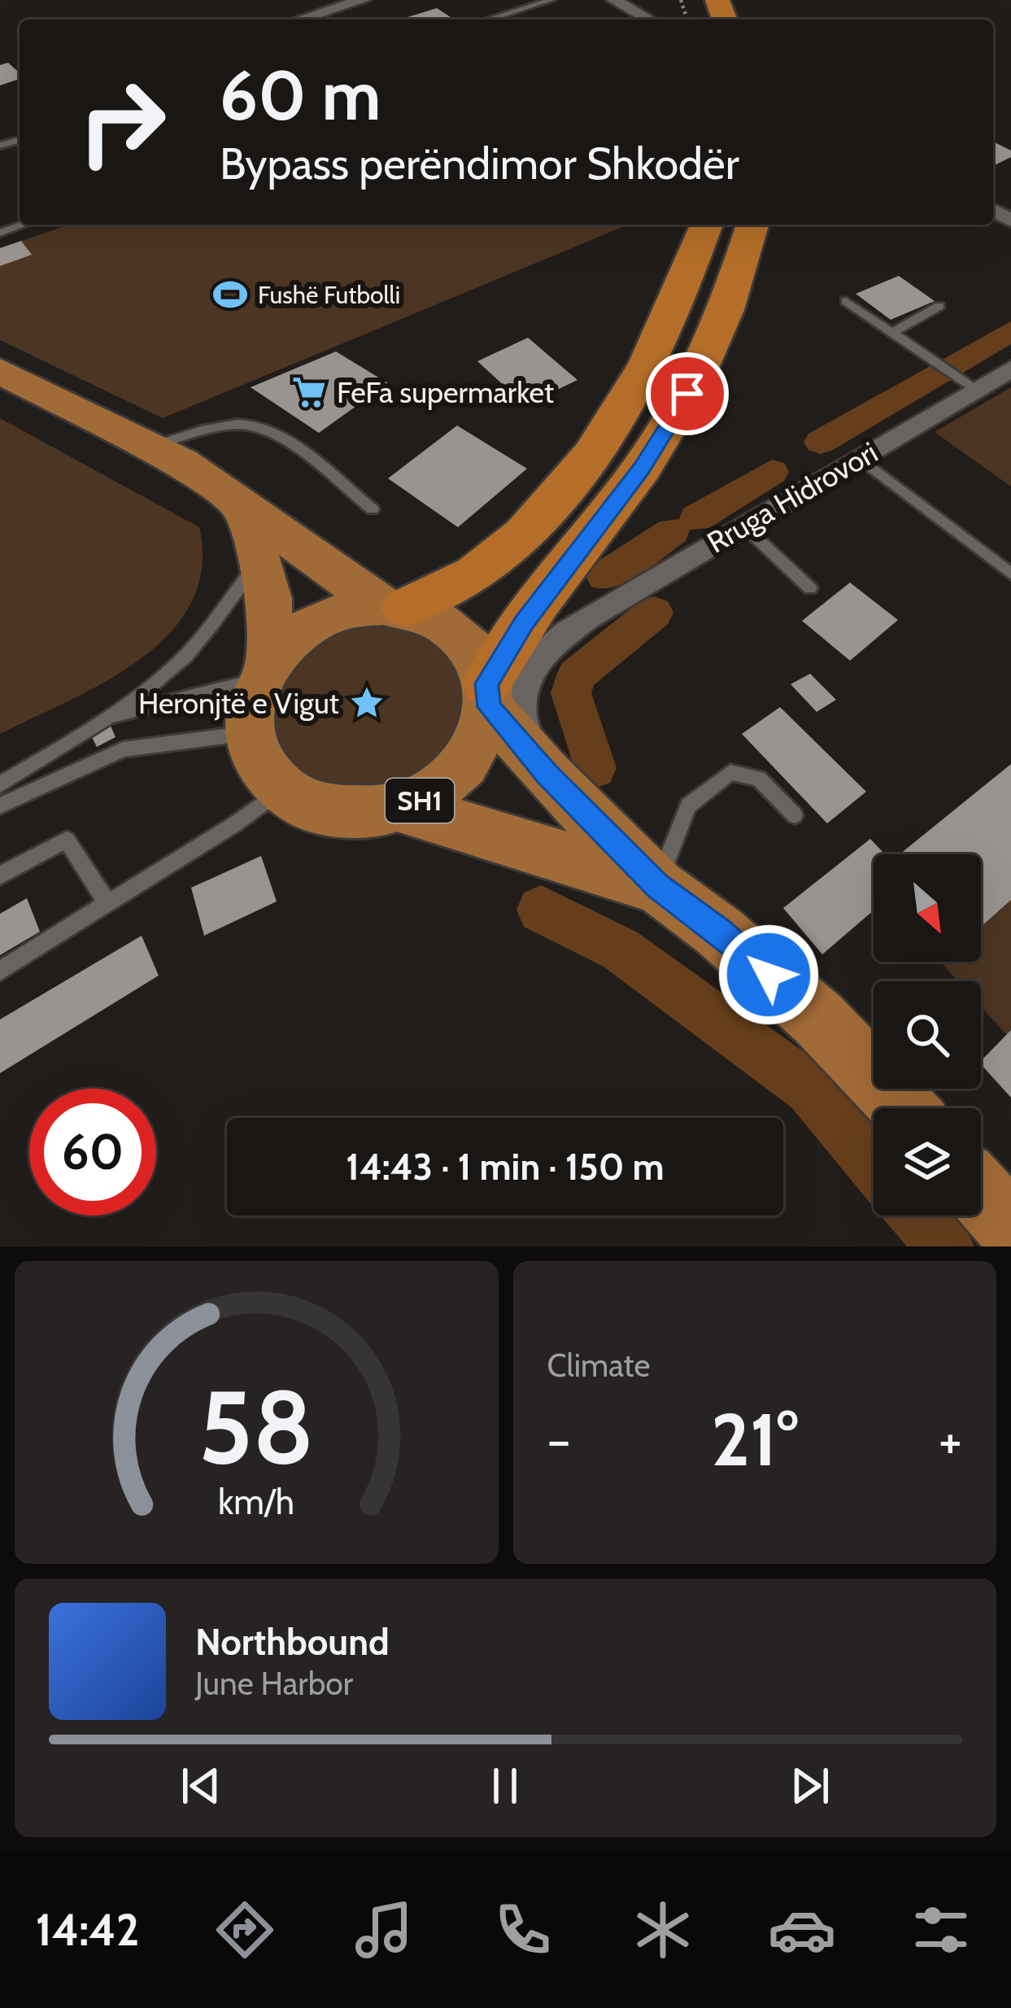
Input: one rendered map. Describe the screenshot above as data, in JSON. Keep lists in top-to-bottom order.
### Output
{
  "streets": {
    "main road": ["SH1"],
    "street": ["Rruga Hidrovori"]
  },
  "crossings": [
    ["Rruga Hidrovori", "SH1"]
  ],
  "places": {
    "sports": ["Fushë Futbolli"],
    "supermarket": ["FeFa supermarket"],
    "place": ["Heronjtë e Vigut"]
  },
  "north": "bottom right",
  "page": {
    "turn": ["60 m", "Bypass perëndimor Shkodër"],
    "limit": "60",
    "trip": "14:43 · 1 min · 150 m",
    "tile": "Climate",
    "heat": ["−", "21°", "+"],
    "song": ["Northbound", "June Harbor"],
    "tabs": "14:42",
    "gauge": ["58", "km/h"]
  }
}
